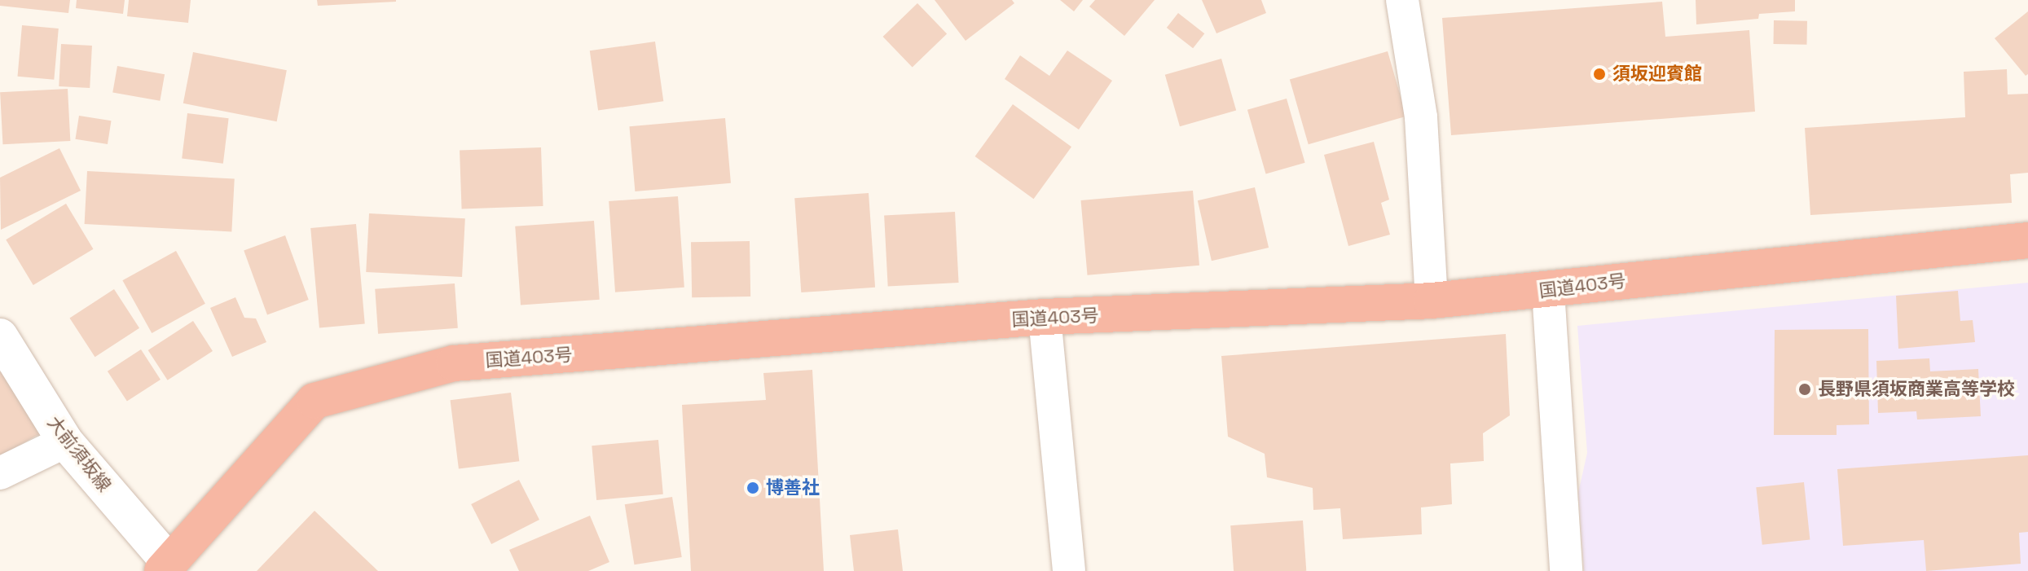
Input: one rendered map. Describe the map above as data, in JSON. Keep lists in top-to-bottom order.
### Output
{
  "streets": {
    "highway": ["国道403号"],
    "main road": ["大前須坂線"]
  },
  "crossings": [
    ["国道403号", "大前須坂線"]
  ],
  "places": ["須坂迎賓館", "長野県須坂商業高等学校", "博善社"]
}
